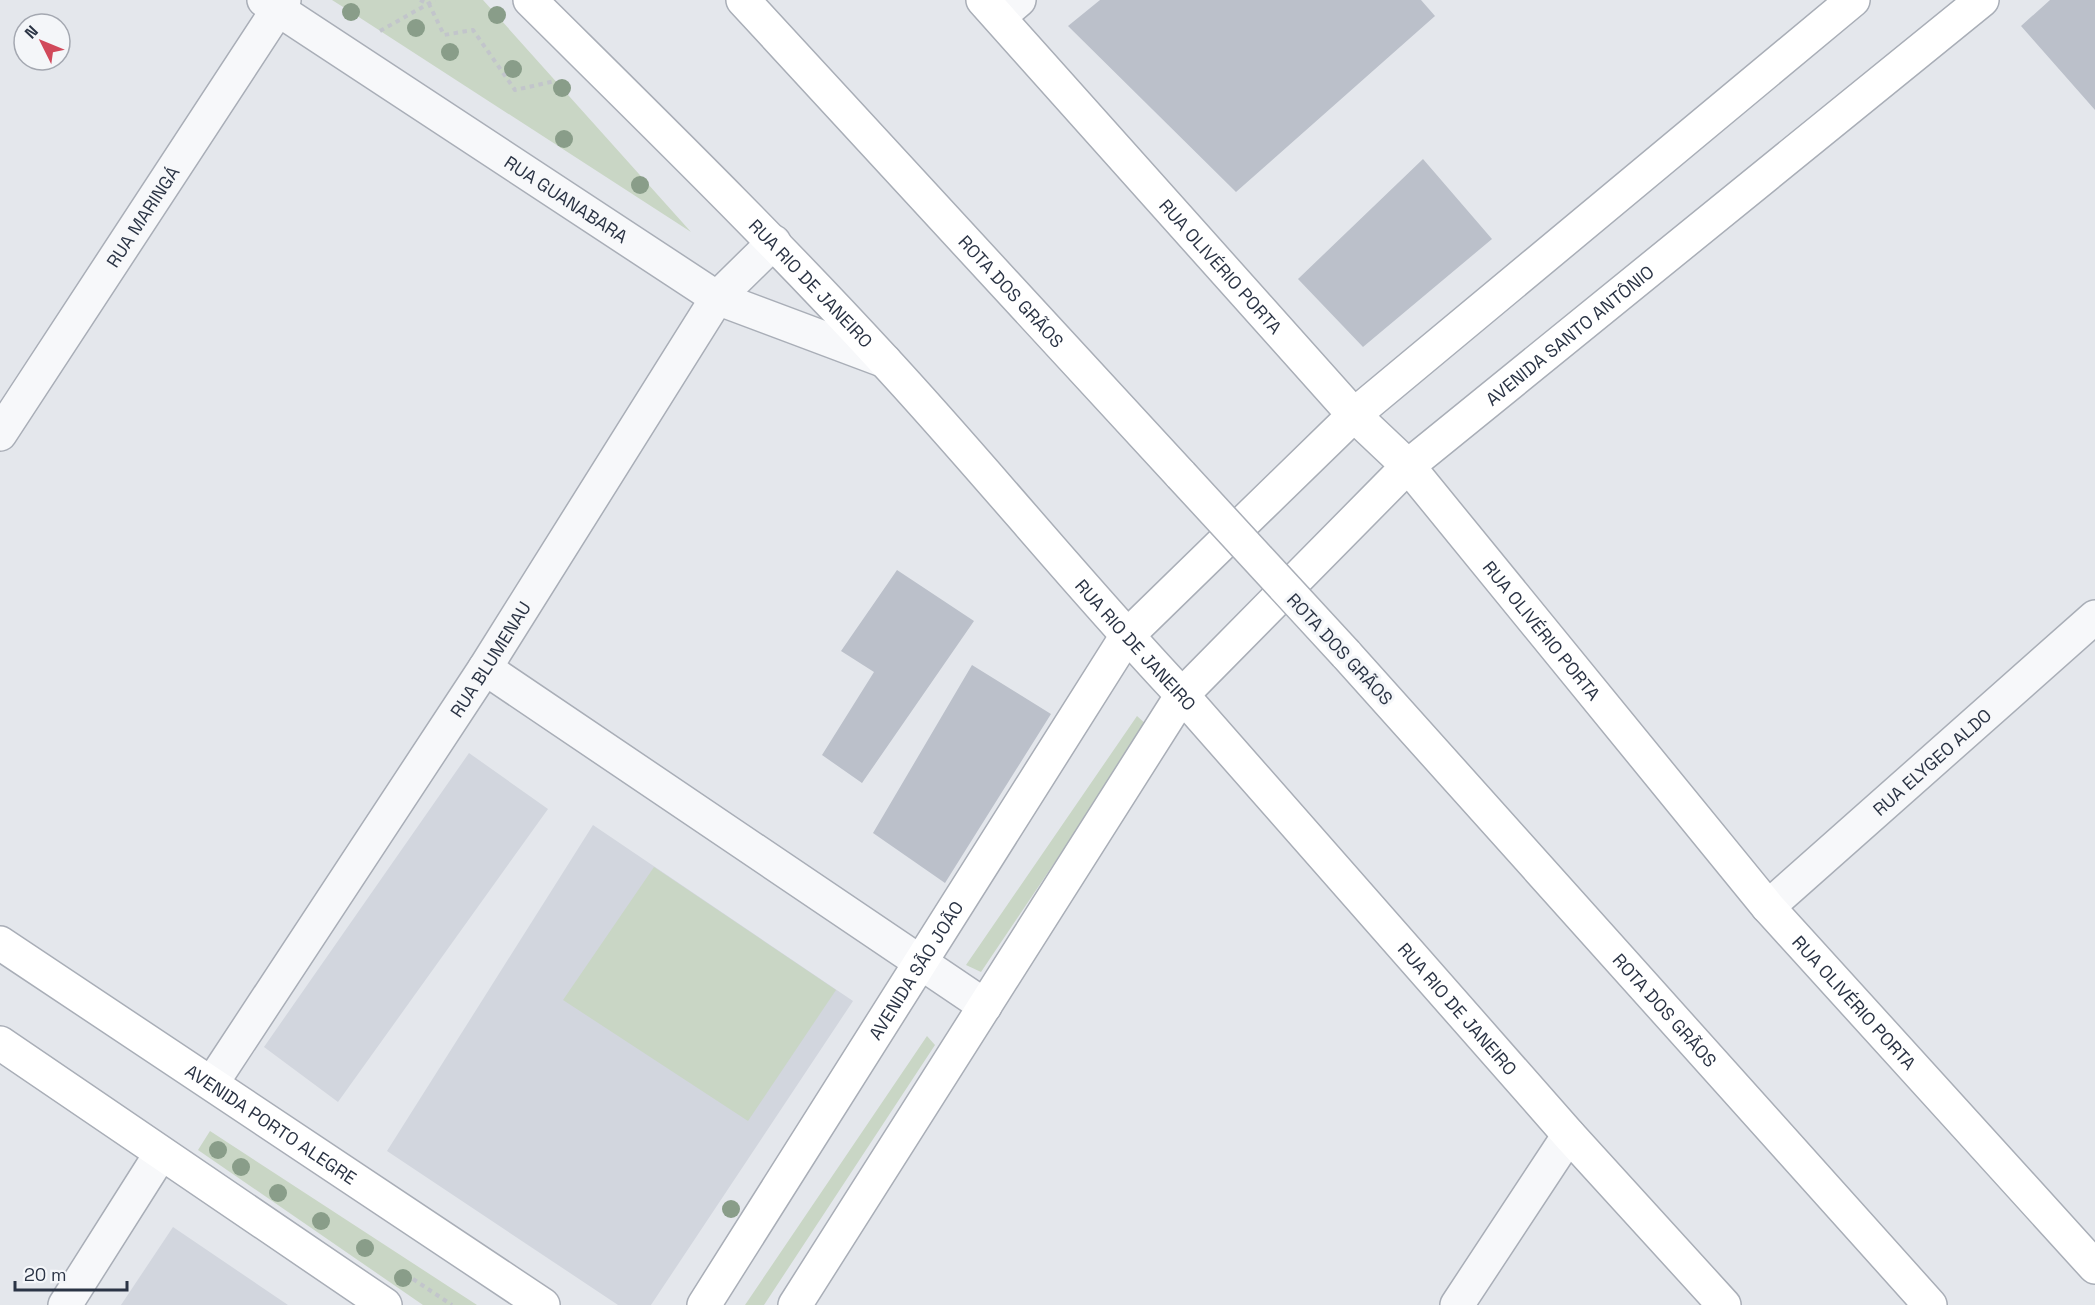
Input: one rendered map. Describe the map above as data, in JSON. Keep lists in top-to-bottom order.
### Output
{
  "streets": {
    "street": [
      "RUA GUANABARA",
      "RUA MARINGÁ",
      "RUA OLIVÉRIO PORTA",
      "RUA RIO DE JANEIRO",
      "ROTA DOS GRÃOS",
      "AVENIDA SANTO ANTÔNIO",
      "RUA BLUMENAU",
      "RUA ELYGEO ALDO",
      "AVENIDA SÃO JOÃO",
      "AVENIDA PORTO ALEGRE"
    ]
  },
  "crossings": [
    ["RUA GUANABARA", "RUA MARINGÁ"],
    ["RUA GUANABARA", "RUA RIO DE JANEIRO"],
    ["RUA GUANABARA", "RUA BLUMENAU"],
    ["RUA OLIVÉRIO PORTA", "AVENIDA SANTO ANTÔNIO"],
    ["RUA OLIVÉRIO PORTA", "RUA ELYGEO ALDO"],
    ["RUA RIO DE JANEIRO", "AVENIDA SANTO ANTÔNIO"],
    ["RUA RIO DE JANEIRO", "RUA BLUMENAU"],
    ["RUA RIO DE JANEIRO", "AVENIDA SÃO JOÃO"],
    ["RUA BLUMENAU", "AVENIDA PORTO ALEGRE"]
  ],
  "scale_bar": "20 m",
  "north": "top left"
}
